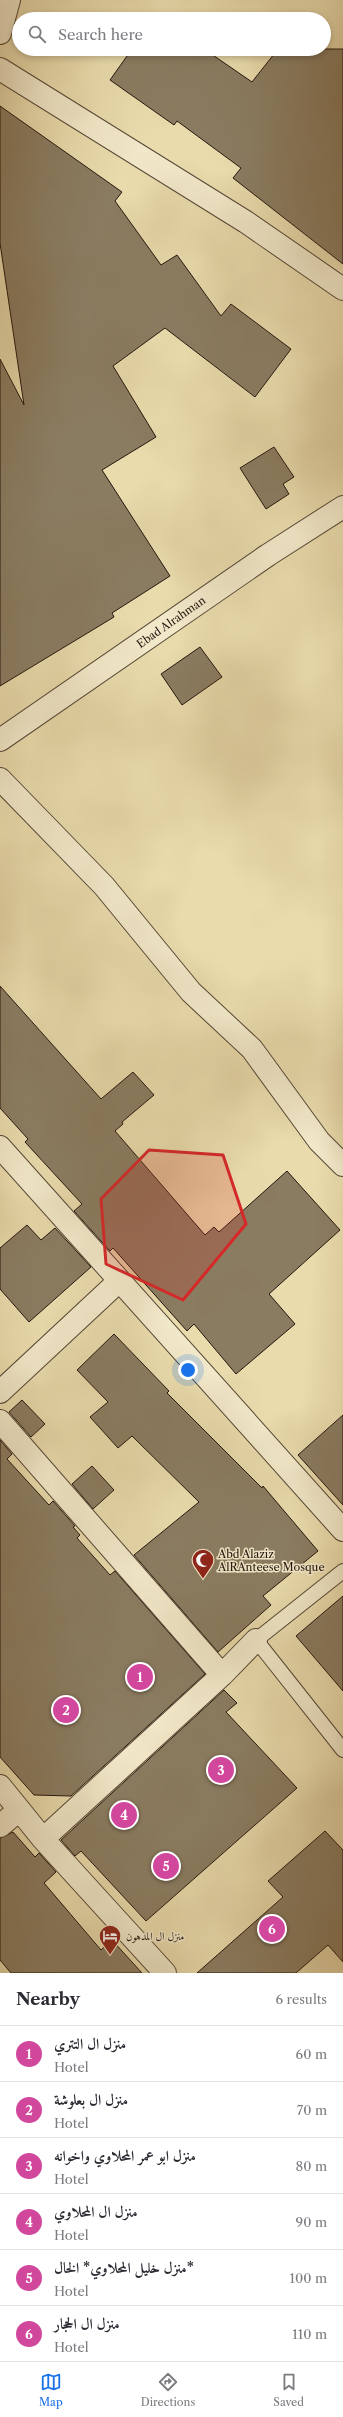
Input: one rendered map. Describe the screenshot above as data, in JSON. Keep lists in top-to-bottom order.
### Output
{
  "streets": {
    "street": ["Ebad Alrahman"]
  },
  "places": {
    "mosque": ["Abd Alaziz AlRAnteese Mosque"],
    "hotel": ["منزل ال المدهون"]
  },
  "page": {
    "search": "Search here",
    "pins": [
      "1",
      "2",
      "3",
      "4",
      "5",
      "6"
    ],
    "heading": ["Nearby", "6 results"],
    "list": [
      {
        "mark": "1",
        "name": "منزل ال التتري",
        "note": "Hotel",
        "value": "60 m"
      },
      {
        "mark": "2",
        "name": "منزل ال بعلوشة",
        "note": "Hotel",
        "value": "70 m"
      },
      {
        "mark": "3",
        "name": "منزل ابو عمر المحلاوي واخوانه",
        "note": "Hotel",
        "value": "80 m"
      },
      {
        "mark": "4",
        "name": "منزل ال المحلاوي",
        "note": "Hotel",
        "value": "90 m"
      },
      {
        "mark": "5",
        "name": "منزل خليل المحلاوي* الخال*",
        "note": "Hotel",
        "value": "100 m"
      },
      {
        "mark": "6",
        "name": "منزل ال الحجار",
        "note": "Hotel",
        "value": "110 m"
      }
    ],
    "nav": ["Map", "Directions", "Saved"]
  }
}
